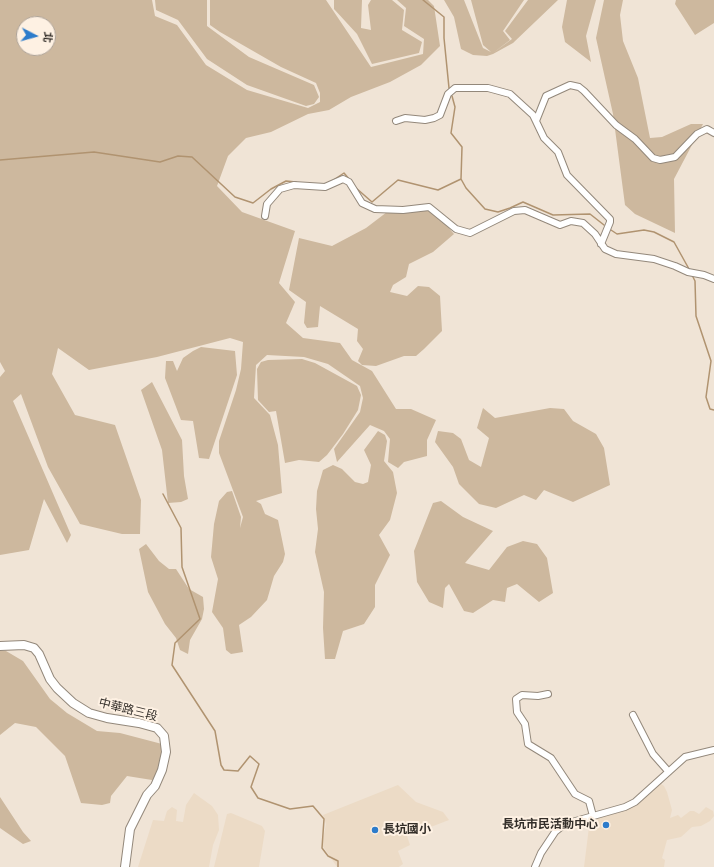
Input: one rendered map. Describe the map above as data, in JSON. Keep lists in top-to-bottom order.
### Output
{
  "streets": {
    "main road": ["中華路三段"]
  },
  "places": ["長坑市民活動中心", "長坑國小"],
  "north": "right"
}
